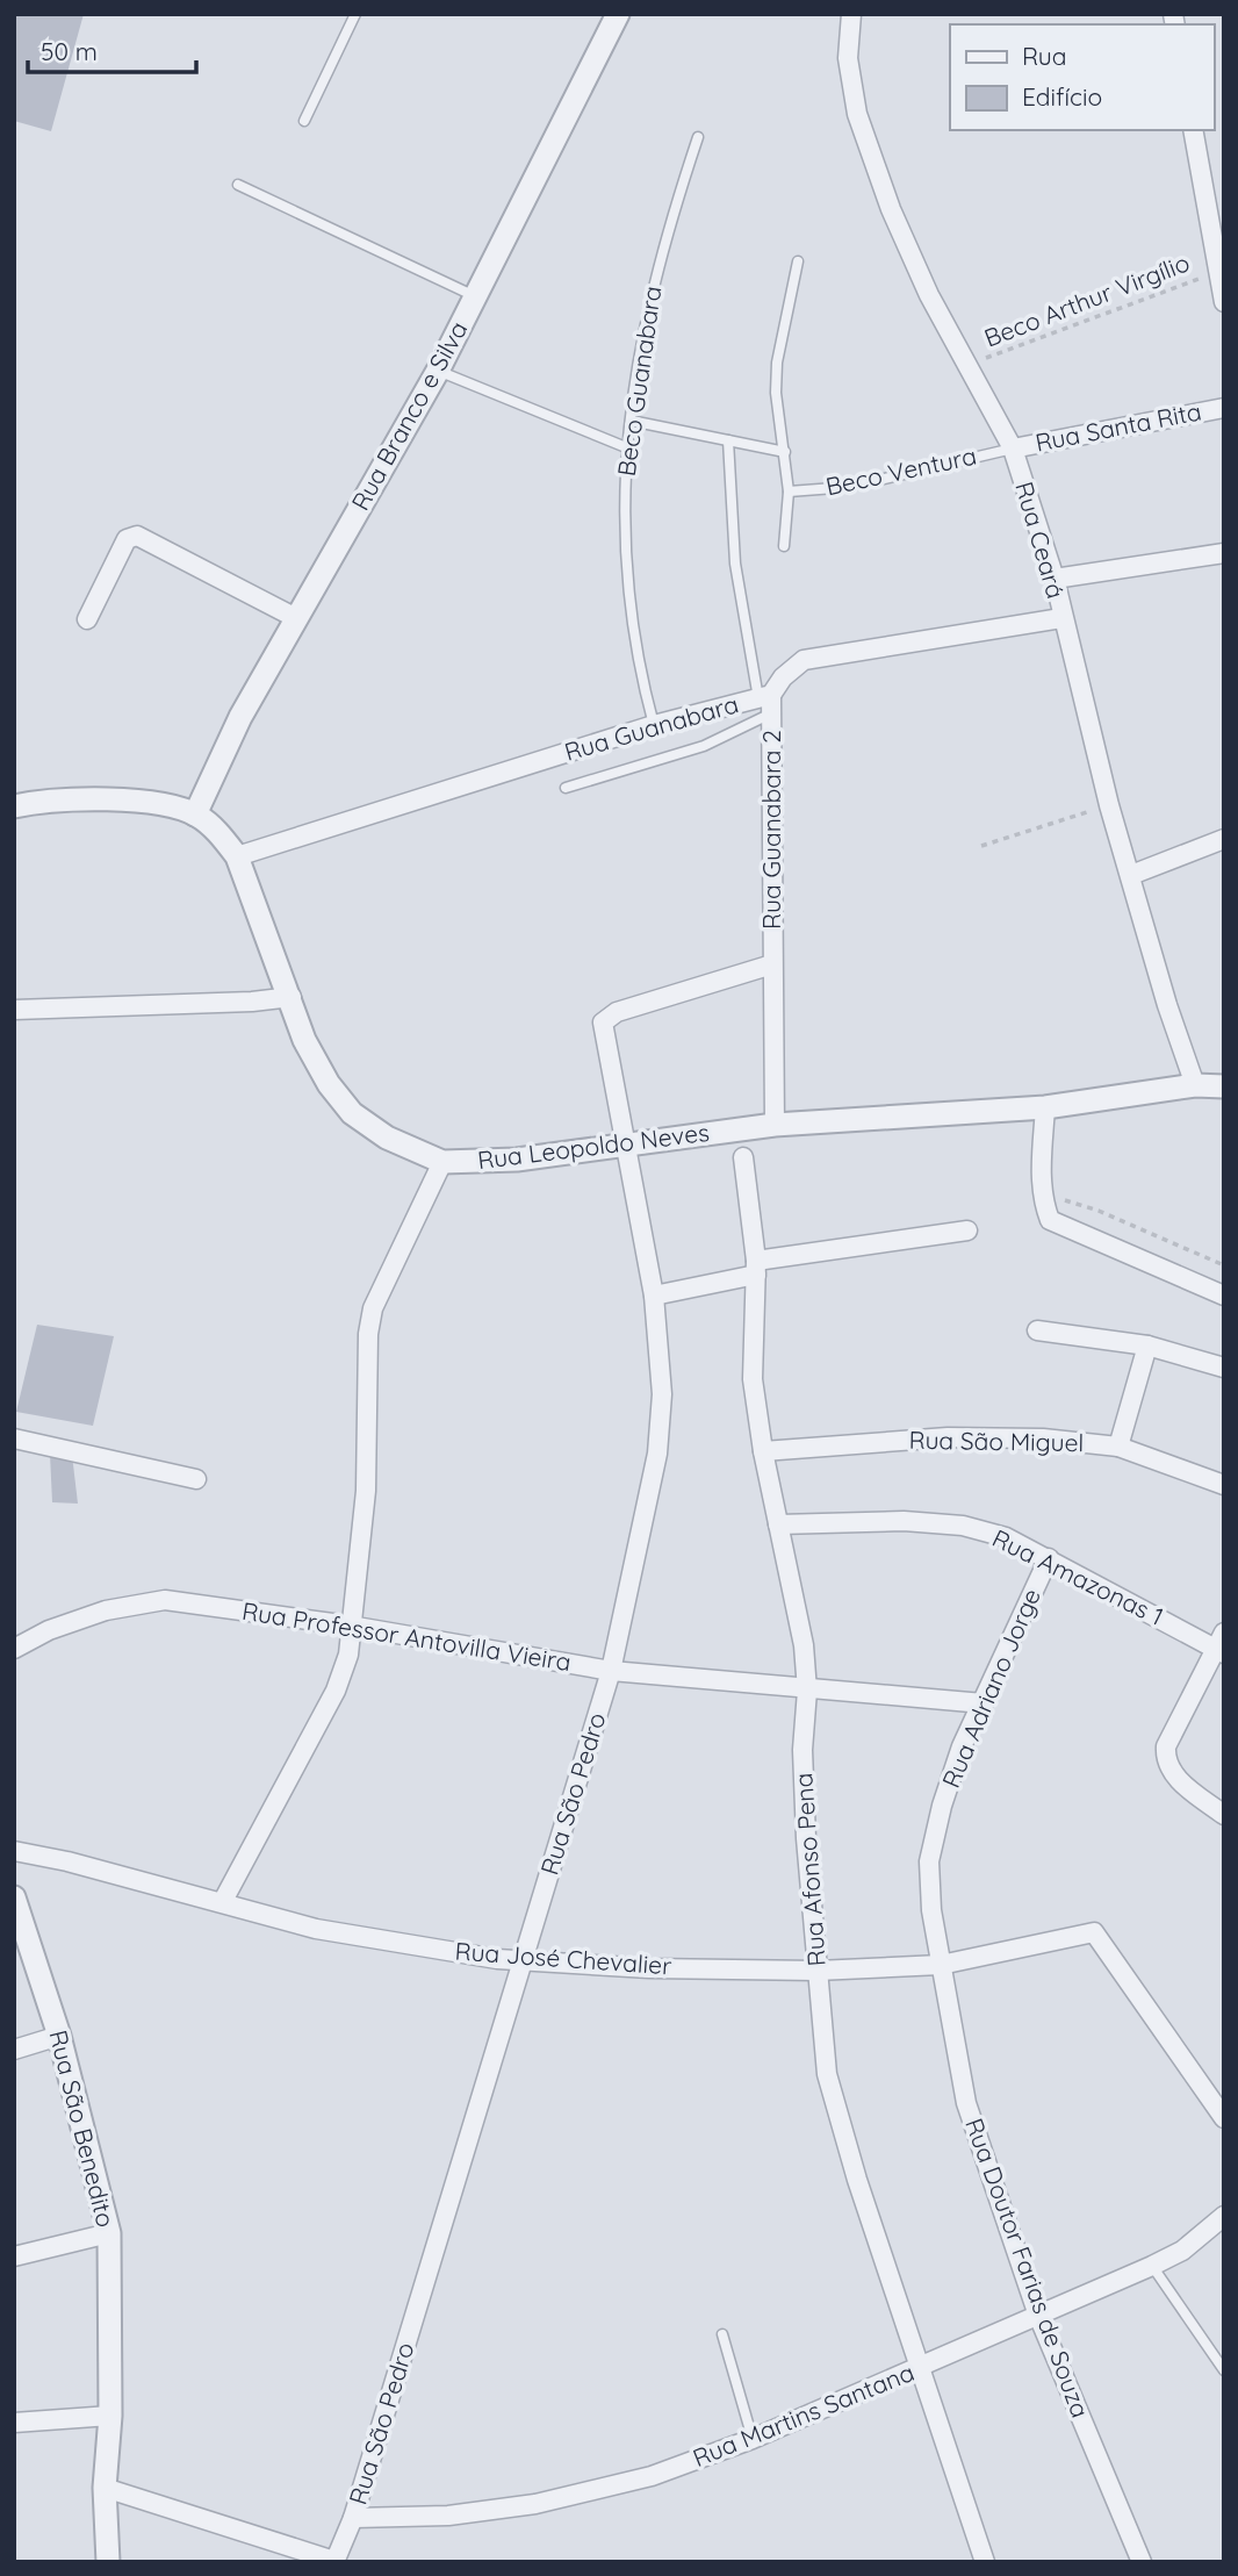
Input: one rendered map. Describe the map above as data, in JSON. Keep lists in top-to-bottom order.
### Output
{
  "streets": {
    "street": [
      "Rua Branco e Silva",
      "Rua Santa Rita",
      "Rua Ceará",
      "Rua Guanabara",
      "Rua Guanabara 2",
      "Rua Leopoldo Neves",
      "Rua São Miguel",
      "Rua Amazonas 1",
      "Rua Professor Antovilla Vieira",
      "Rua Adriano Jorge",
      "Rua São Pedro",
      "Rua Afonso Pena",
      "Rua José Chevalier",
      "Rua São Benedito",
      "Rua Doutor Farias de Souza",
      "Rua Martins Santana"
    ],
    "lane": ["Beco Guanabara", "Beco Ventura"],
    "path": ["Beco Arthur Virgílio"]
  },
  "crossings": [
    ["Beco Arthur Virgílio", "Rua Ceará"],
    ["Beco Guanabara", "Rua Guanabara"],
    ["Rua Branco e Silva", "Rua Leopoldo Neves"],
    ["Rua Santa Rita", "Beco Ventura"],
    ["Rua Santa Rita", "Rua Ceará"],
    ["Beco Ventura", "Rua Ceará"],
    ["Rua Ceará", "Rua Guanabara"],
    ["Rua Ceará", "Rua Leopoldo Neves"],
    ["Rua Guanabara", "Rua Guanabara 2"],
    ["Rua Guanabara", "Rua Leopoldo Neves"],
    ["Rua Guanabara 2", "Rua Leopoldo Neves"],
    ["Rua Guanabara 2", "Rua São Pedro"],
    ["Rua Leopoldo Neves", "Rua São Pedro"],
    ["Rua São Miguel", "Rua Afonso Pena"],
    ["Rua Amazonas 1", "Rua Adriano Jorge"],
    ["Rua Amazonas 1", "Rua Afonso Pena"],
    ["Rua Professor Antovilla Vieira", "Rua Adriano Jorge"],
    ["Rua Professor Antovilla Vieira", "Rua São Pedro"],
    ["Rua Professor Antovilla Vieira", "Rua Afonso Pena"],
    ["Rua Adriano Jorge", "Rua José Chevalier"],
    ["Rua Adriano Jorge", "Rua Doutor Farias de Souza"],
    ["Rua São Pedro", "Rua José Chevalier"],
    ["Rua São Pedro", "Rua Martins Santana"],
    ["Rua Afonso Pena", "Rua José Chevalier"],
    ["Rua Afonso Pena", "Rua Martins Santana"],
    ["Rua José Chevalier", "Rua Doutor Farias de Souza"],
    ["Rua Doutor Farias de Souza", "Rua Martins Santana"]
  ],
  "legend": ["Rua", "Edifício"],
  "scale_bar": "50 m"
}
